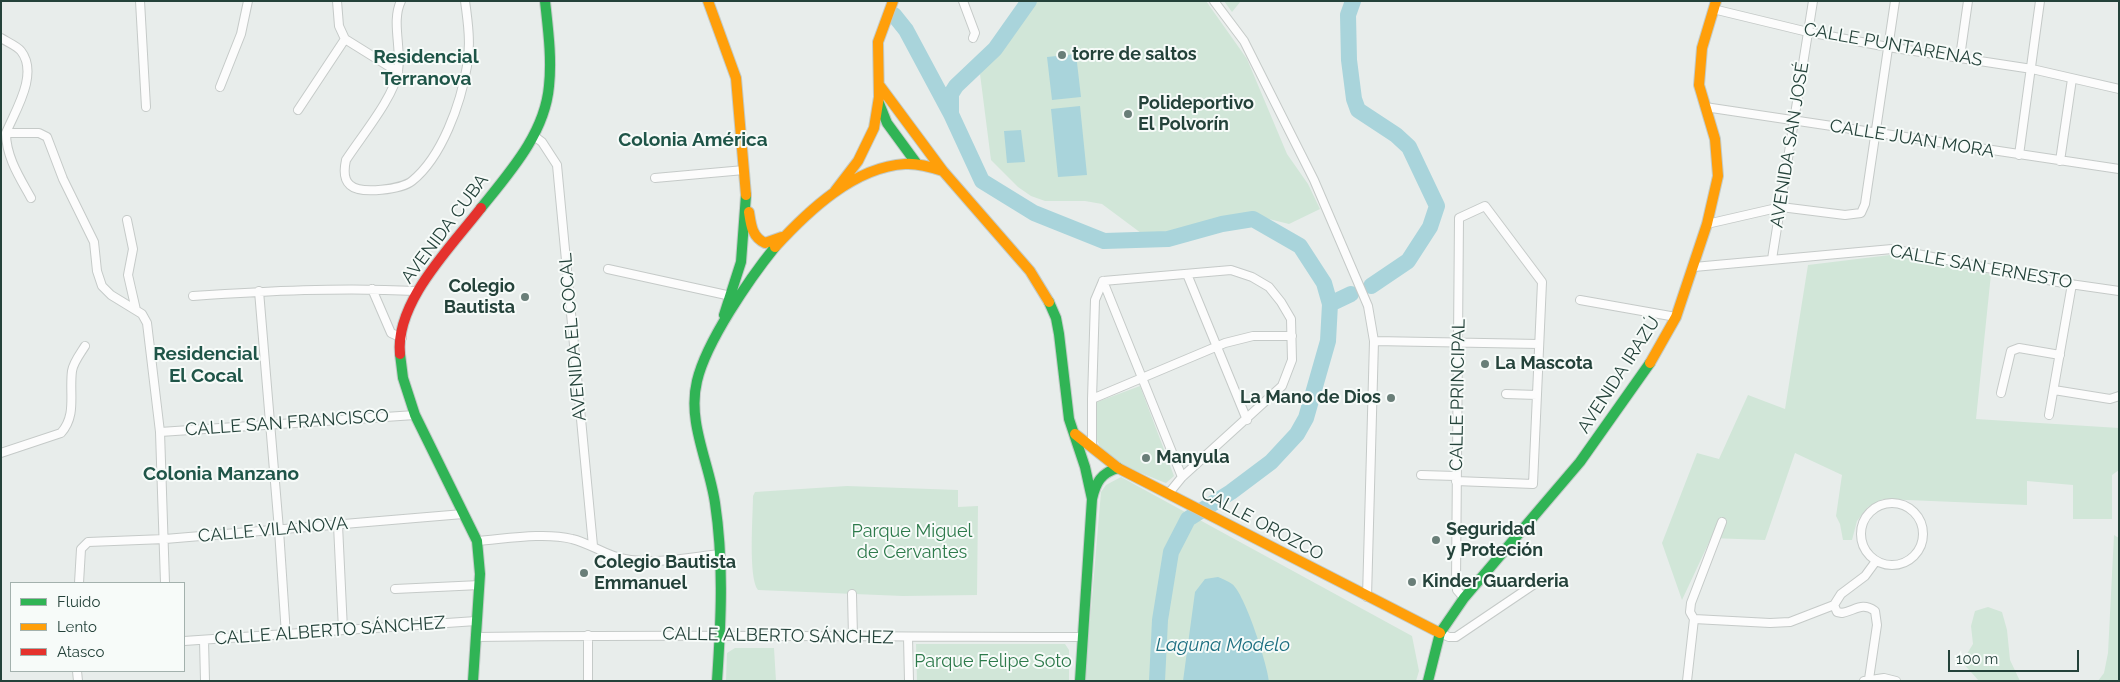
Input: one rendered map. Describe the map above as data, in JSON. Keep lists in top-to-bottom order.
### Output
{
  "streets": {
    "main road": ["AVENIDA CUBA", "AVENIDA IRAZÚ", "CALLE OROZCO"],
    "street": [
      "CALLE PUNTARENAS",
      "CALLE JUAN MORA",
      "AVENIDA SAN JOSÉ",
      "CALLE SAN ERNESTO",
      "AVENIDA EL COCAL",
      "CALLE PRINCIPAL",
      "CALLE SAN FRANCISCO",
      "CALLE VILANOVA",
      "CALLE ALBERTO SÁNCHEZ"
    ]
  },
  "crossings": [
    ["CALLE PUNTARENAS", "AVENIDA SAN JOSÉ"],
    ["CALLE PUNTARENAS", "AVENIDA IRAZÚ"],
    ["CALLE JUAN MORA", "AVENIDA SAN JOSÉ"],
    ["CALLE JUAN MORA", "AVENIDA IRAZÚ"],
    ["AVENIDA SAN JOSÉ", "CALLE SAN ERNESTO"],
    ["AVENIDA CUBA", "AVENIDA EL COCAL"],
    ["AVENIDA CUBA", "CALLE SAN FRANCISCO"],
    ["AVENIDA CUBA", "CALLE VILANOVA"],
    ["AVENIDA CUBA", "CALLE ALBERTO SÁNCHEZ"],
    ["CALLE SAN ERNESTO", "AVENIDA IRAZÚ"],
    ["AVENIDA IRAZÚ", "CALLE PRINCIPAL"],
    ["AVENIDA IRAZÚ", "CALLE OROZCO"]
  ],
  "districts": [
    "Residencial Terranova",
    "Colonia América",
    "Residencial El Cocal",
    "Colonia Manzano"
  ],
  "water": ["Laguna Modelo"],
  "parks": ["Parque Miguel de Cervantes", "Parque Felipe Soto"],
  "places": [
    "torre de saltos",
    "Polideportivo El Polvorín",
    "Colegio Bautista",
    "La Mascota",
    "La Mano de Dios",
    "Manyula",
    "Seguridad y Proteción",
    "Colegio Bautista Emmanuel",
    "Kinder Guarderia"
  ],
  "legend": ["Fluido", "Lento", "Atasco"],
  "scale_bar": "100 m"
}
